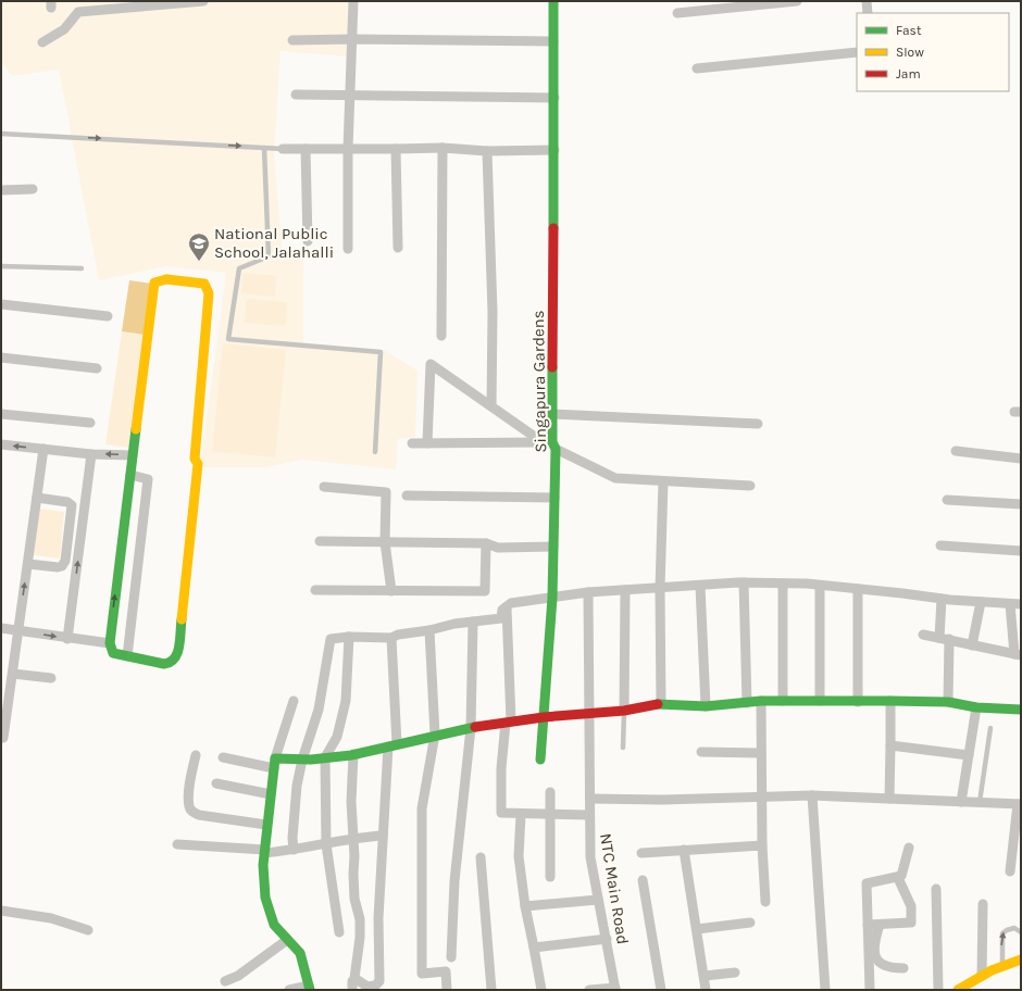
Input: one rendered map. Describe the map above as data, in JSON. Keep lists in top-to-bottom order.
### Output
{
  "streets": {
    "street": ["Singapura Gardens", "NTC Main Road"]
  },
  "places": {
    "school or university": ["National Public School, Jalahalli"]
  },
  "legend": ["Fast", "Slow", "Jam"]
}
